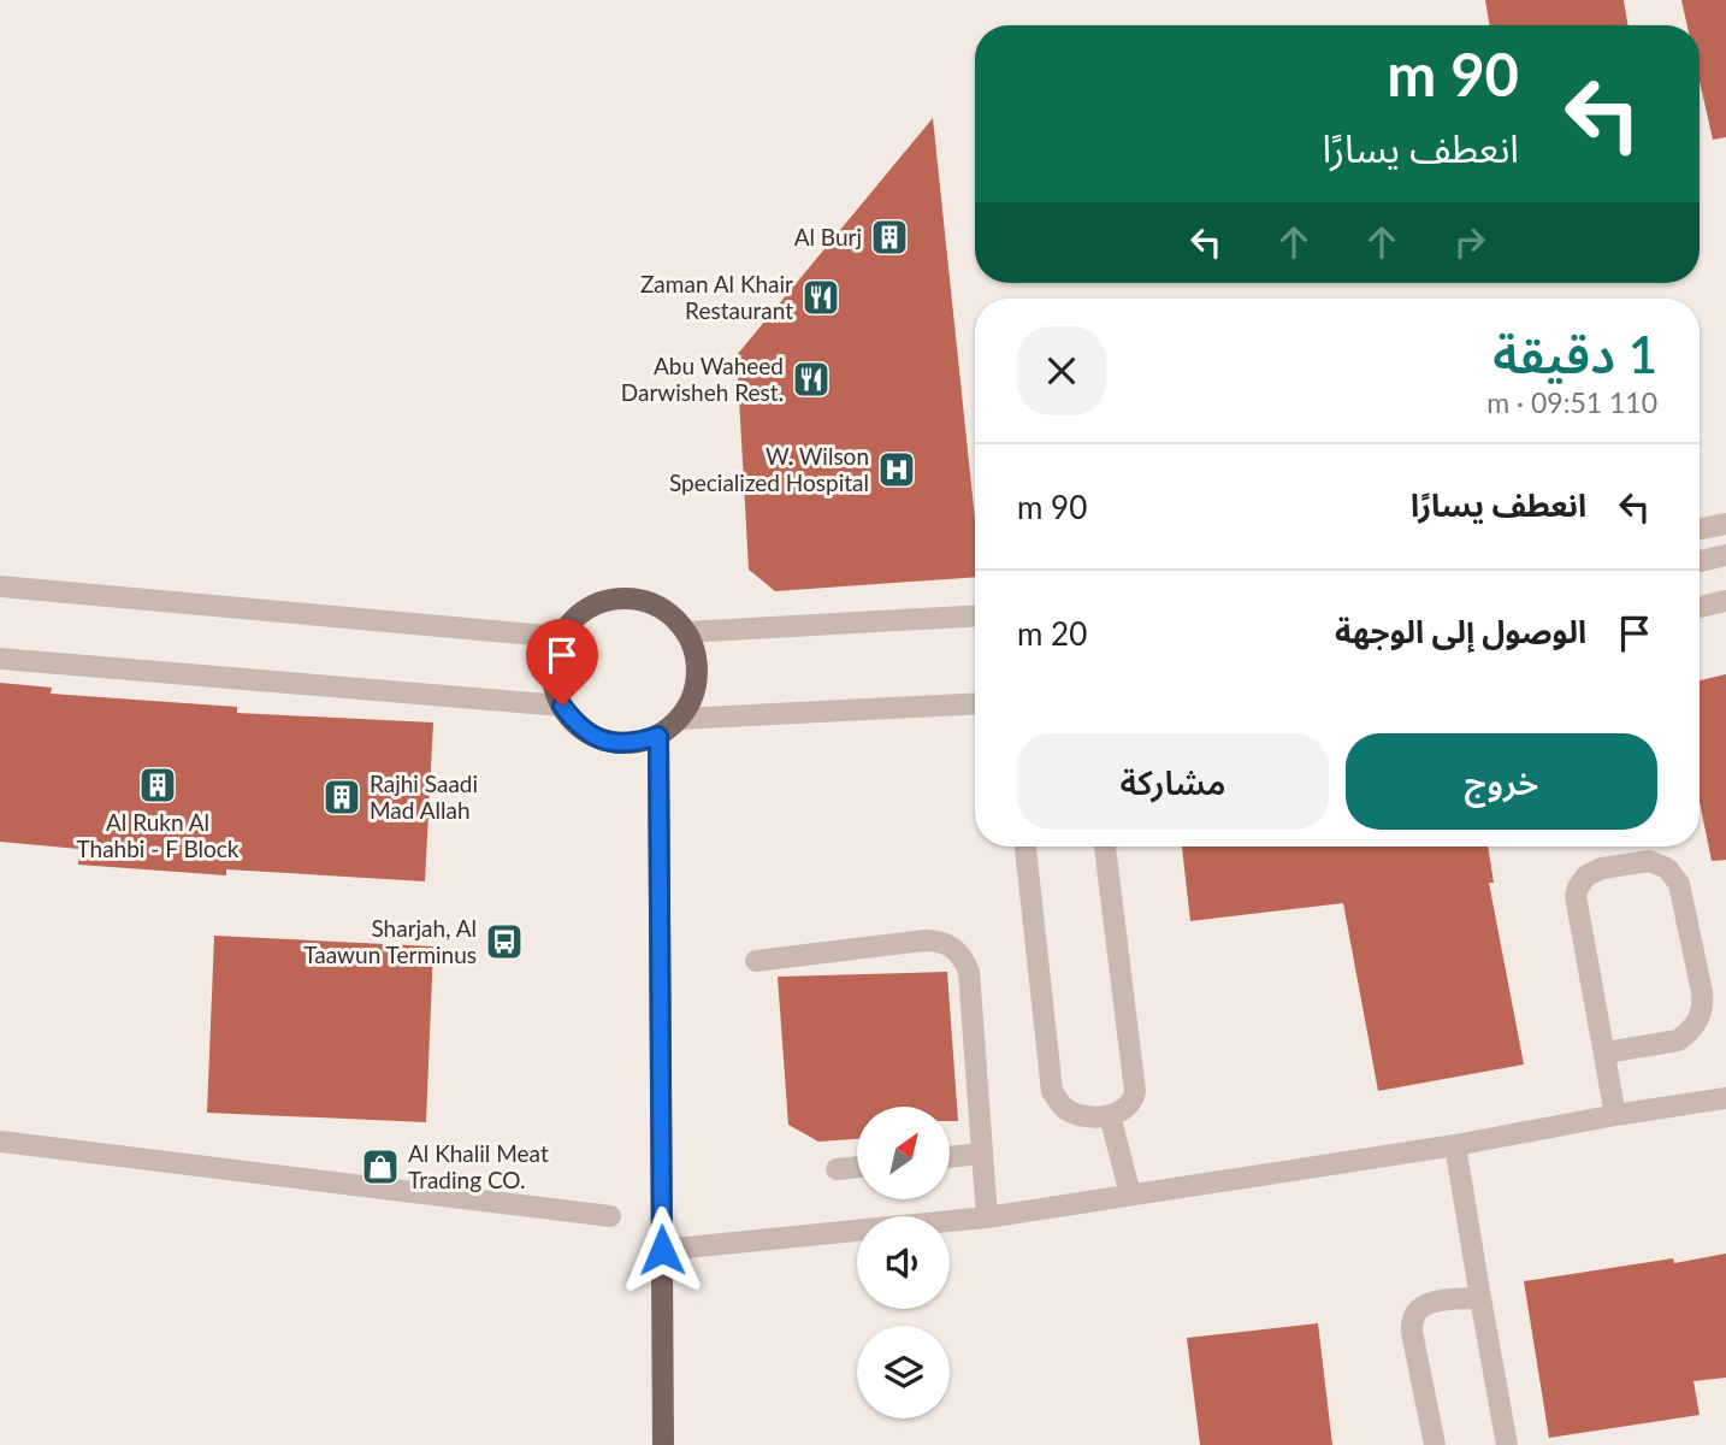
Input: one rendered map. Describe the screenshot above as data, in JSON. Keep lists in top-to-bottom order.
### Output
{
  "places": {
    "building": ["Al Burj", "Al Rukn Al Thahbi - F Block", "Rajhi Saadi Mad Allah"],
    "restaurant": ["Zaman Al Khair Restaurant", "Abu Waheed Darwisheh Rest."],
    "hospital": ["W. Wilson Specialized Hospital"],
    "bus stop": ["Sharjah, Al Taawun Terminus"],
    "shop": ["Al Khalil Meat Trading CO."]
  },
  "north": "top right",
  "page": {
    "turn": ["90 m", "انعطف يسارًا"],
    "heading": ["1 دقيقة", "110 m · 09:51"],
    "list": [
      {
        "name": "انعطف يسارًا",
        "value": "90 m"
      },
      {
        "name": "الوصول إلى الوجهة",
        "value": "20 m"
      }
    ],
    "buttons": ["خروج", "مشاركة"]
  }
}
